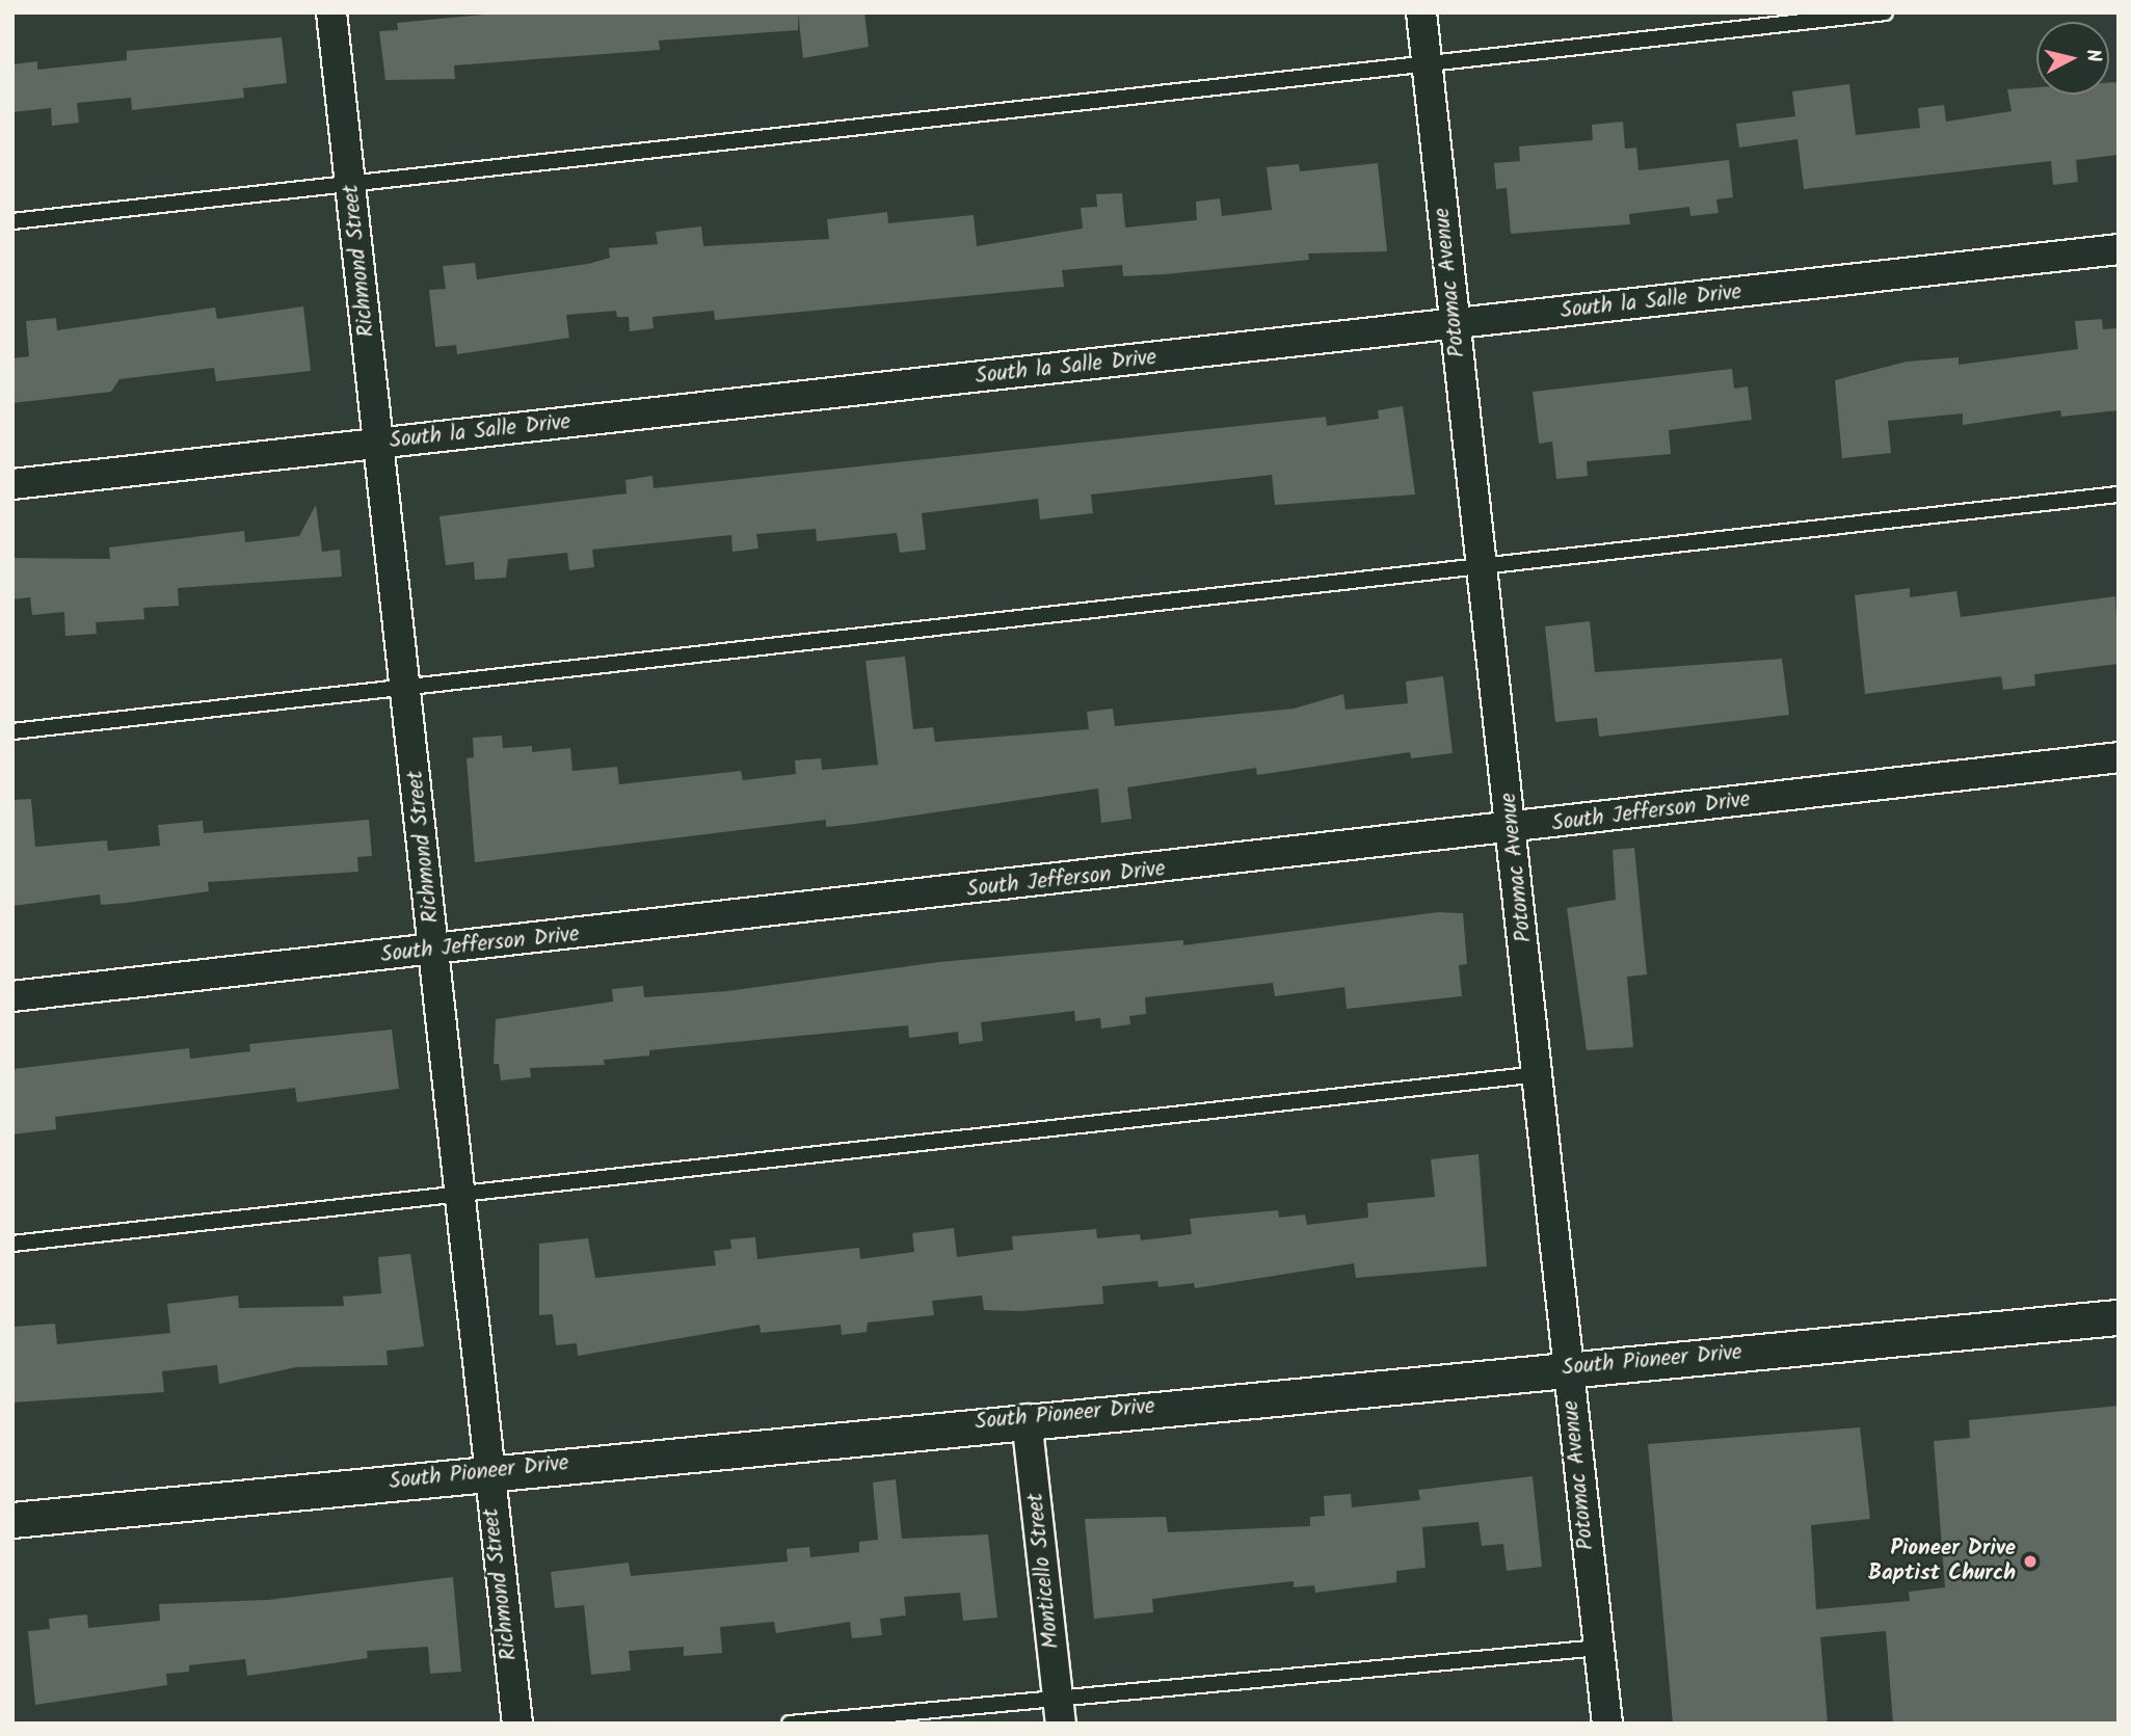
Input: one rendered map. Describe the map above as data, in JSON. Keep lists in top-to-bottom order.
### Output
{
  "streets": {
    "street": [
      "Richmond Street",
      "Potomac Avenue",
      "South la Salle Drive",
      "South Jefferson Drive",
      "South Pioneer Drive",
      "Monticello Street"
    ]
  },
  "crossings": [
    ["Richmond Street", "South la Salle Drive"],
    ["Richmond Street", "South Jefferson Drive"],
    ["Richmond Street", "South Pioneer Drive"],
    ["Potomac Avenue", "South la Salle Drive"],
    ["Potomac Avenue", "South Jefferson Drive"],
    ["Potomac Avenue", "South Pioneer Drive"],
    ["South Pioneer Drive", "Monticello Street"]
  ],
  "places": ["Pioneer Drive Baptist Church"],
  "north": "right"
}
